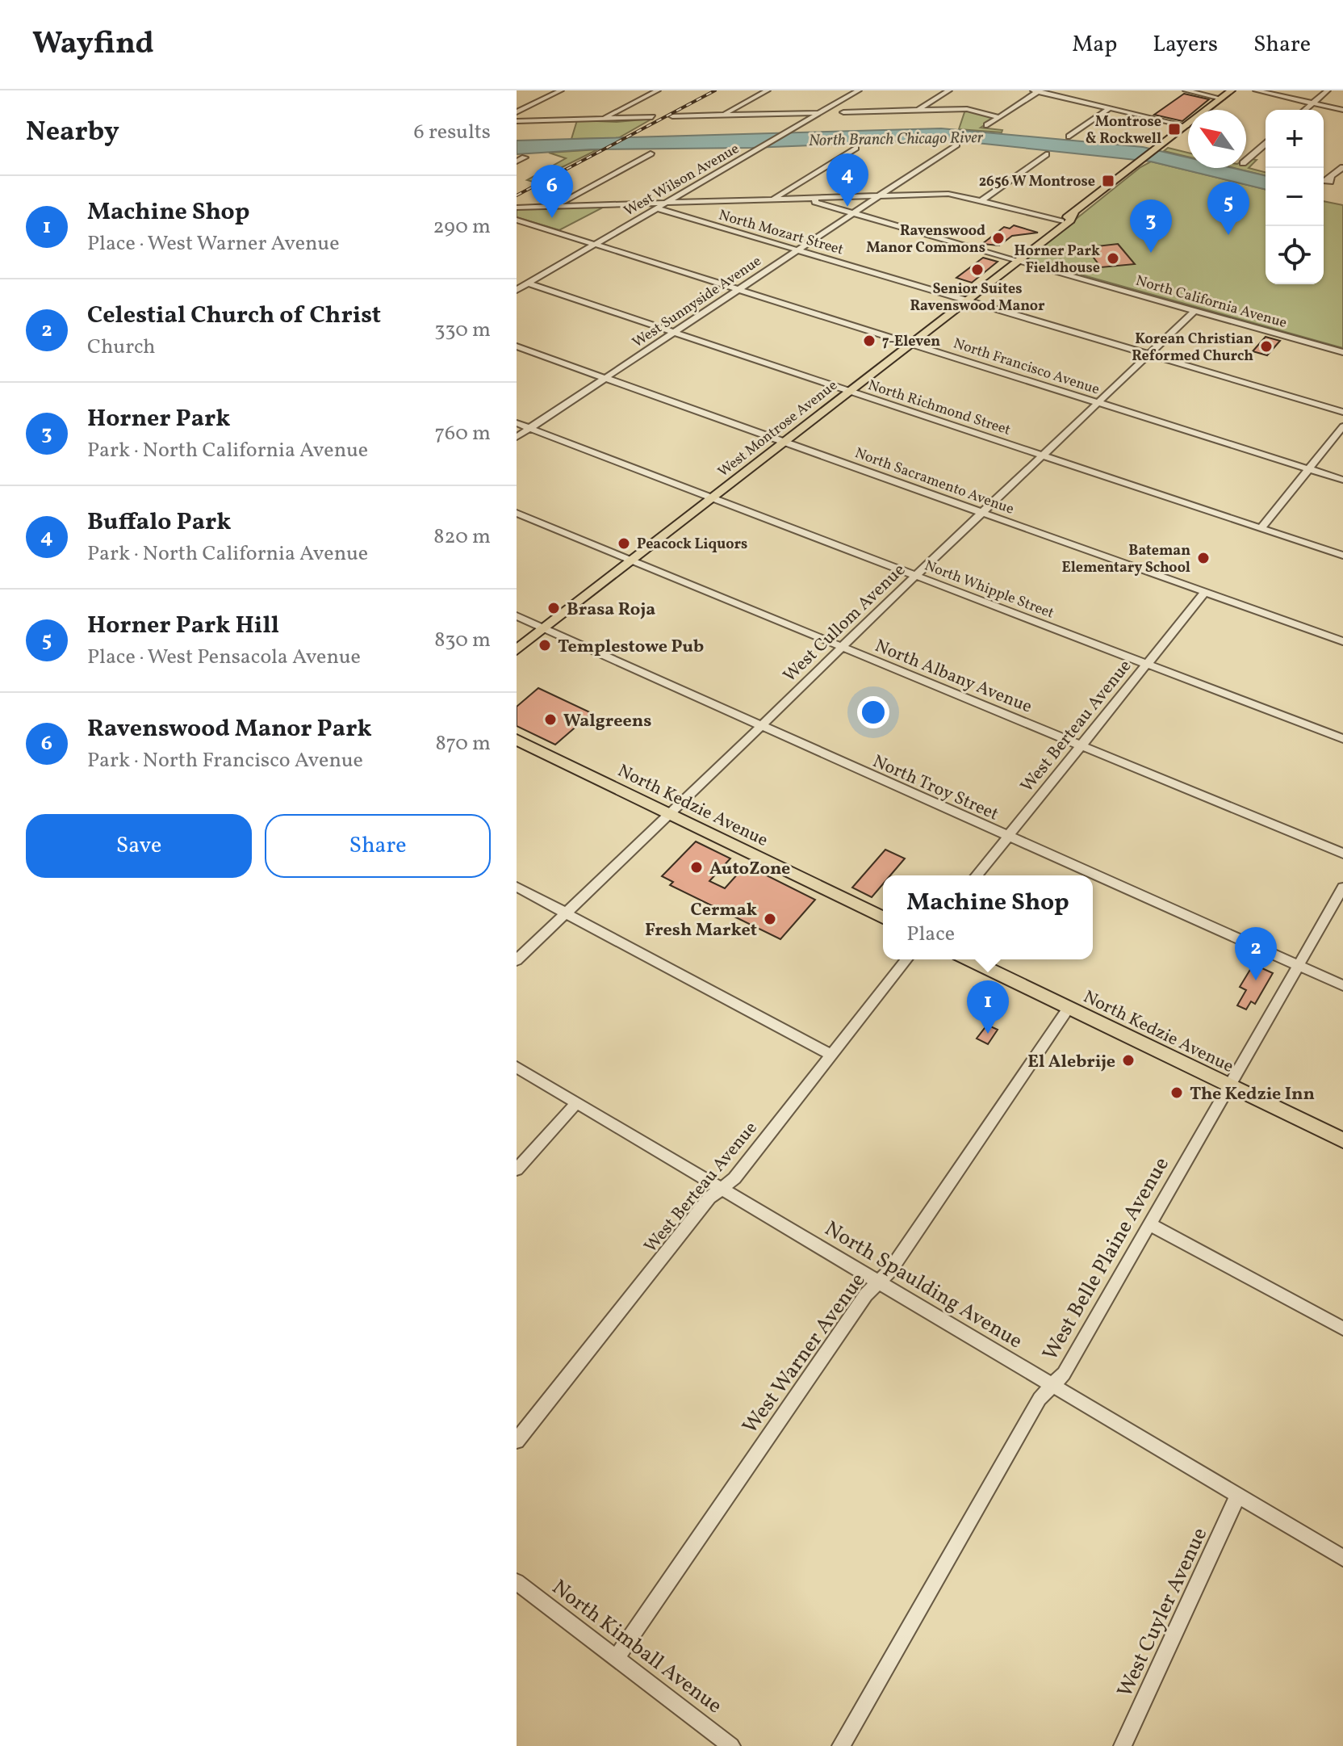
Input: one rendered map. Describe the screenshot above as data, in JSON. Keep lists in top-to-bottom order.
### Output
{
  "streets": {
    "main road": ["West Montrose Avenue", "North Kedzie Avenue"],
    "street": [
      "West Wilson Avenue",
      "North Mozart Street",
      "West Sunnyside Avenue",
      "North California Avenue",
      "North Francisco Avenue",
      "North Richmond Street",
      "North Sacramento Avenue",
      "North Whipple Street",
      "West Cullom Avenue",
      "North Albany Avenue",
      "West Berteau Avenue",
      "North Troy Street",
      "West Belle Plaine Avenue",
      "North Spaulding Avenue",
      "West Warner Avenue",
      "West Cuyler Avenue",
      "North Kimball Avenue"
    ]
  },
  "crossings": [
    ["West Wilson Avenue", "North Mozart Street"],
    ["West Wilson Avenue", "North Francisco Avenue"],
    ["West Wilson Avenue", "North Richmond Street"],
    ["North Mozart Street", "West Sunnyside Avenue"],
    ["North Mozart Street", "West Montrose Avenue"],
    ["North Mozart Street", "West Cullom Avenue"],
    ["West Sunnyside Avenue", "North California Avenue"],
    ["West Sunnyside Avenue", "North Francisco Avenue"],
    ["West Sunnyside Avenue", "North Richmond Street"],
    ["West Sunnyside Avenue", "North Sacramento Avenue"],
    ["West Sunnyside Avenue", "North Whipple Street"],
    ["North California Avenue", "West Montrose Avenue"],
    ["North California Avenue", "West Cullom Avenue"],
    ["North Francisco Avenue", "West Montrose Avenue"],
    ["North Francisco Avenue", "West Cullom Avenue"],
    ["North Richmond Street", "West Montrose Avenue"],
    ["North Richmond Street", "West Cullom Avenue"],
    ["West Montrose Avenue", "North Sacramento Avenue"],
    ["West Montrose Avenue", "North Whipple Street"],
    ["West Montrose Avenue", "North Albany Avenue"],
    ["West Montrose Avenue", "North Troy Street"],
    ["North Sacramento Avenue", "West Cullom Avenue"],
    ["North Sacramento Avenue", "West Berteau Avenue"],
    ["North Whipple Street", "West Cullom Avenue"],
    ["North Whipple Street", "West Berteau Avenue"],
    ["West Cullom Avenue", "North Albany Avenue"],
    ["West Cullom Avenue", "North Troy Street"],
    ["West Cullom Avenue", "North Kedzie Avenue"],
    ["North Albany Avenue", "West Berteau Avenue"],
    ["West Berteau Avenue", "North Troy Street"],
    ["West Berteau Avenue", "North Spaulding Avenue"],
    ["North Troy Street", "West Belle Plaine Avenue"],
    ["North Kedzie Avenue", "West Belle Plaine Avenue"],
    ["North Kedzie Avenue", "West Warner Avenue"],
    ["West Belle Plaine Avenue", "North Spaulding Avenue"],
    ["North Spaulding Avenue", "West Warner Avenue"],
    ["North Spaulding Avenue", "West Cuyler Avenue"],
    ["West Warner Avenue", "North Kimball Avenue"]
  ],
  "water": ["North Branch Chicago River"],
  "places": {
    "transit": ["Montrose & Rockwell", "2656 W Montrose"],
    "other": [
      "Ravenswood Manor Commons",
      "Horner Park Fieldhouse",
      "Senior Suites Ravenswood Manor",
      "7-Eleven",
      "Korean Christian Reformed Church",
      "Peacock Liquors",
      "Bateman Elementary School",
      "Brasa Roja",
      "Templestowe Pub",
      "Walgreens",
      "AutoZone",
      "Cermak Fresh Market",
      "El Alebrije",
      "The Kedzie Inn"
    ]
  },
  "north": "top left",
  "page": {
    "header": "Wayfind",
    "nav": ["Map", "Layers", "Share"],
    "heading": ["Nearby", "6 results"],
    "map_buttons": ["+", "−"],
    "pins": [
      "4",
      "6",
      "5",
      "3",
      "2",
      "1"
    ],
    "list": [
      {
        "mark": "1",
        "name": "Machine Shop",
        "note": "Place · West Warner Avenue",
        "value": "290 m"
      },
      {
        "mark": "2",
        "name": "Celestial Church of Christ",
        "note": "Church",
        "value": "330 m"
      },
      {
        "mark": "3",
        "name": "Horner Park",
        "note": "Park · North California Avenue",
        "value": "760 m"
      },
      {
        "mark": "4",
        "name": "Buffalo Park",
        "note": "Park · North California Avenue",
        "value": "820 m"
      },
      {
        "mark": "5",
        "name": "Horner Park Hill",
        "note": "Place · West Pensacola Avenue",
        "value": "830 m"
      },
      {
        "mark": "6",
        "name": "Ravenswood Manor Park",
        "note": "Park · North Francisco Avenue",
        "value": "870 m"
      }
    ],
    "buttons": ["Save", "Share"],
    "popup": ["Machine Shop", "Place"]
  }
}
